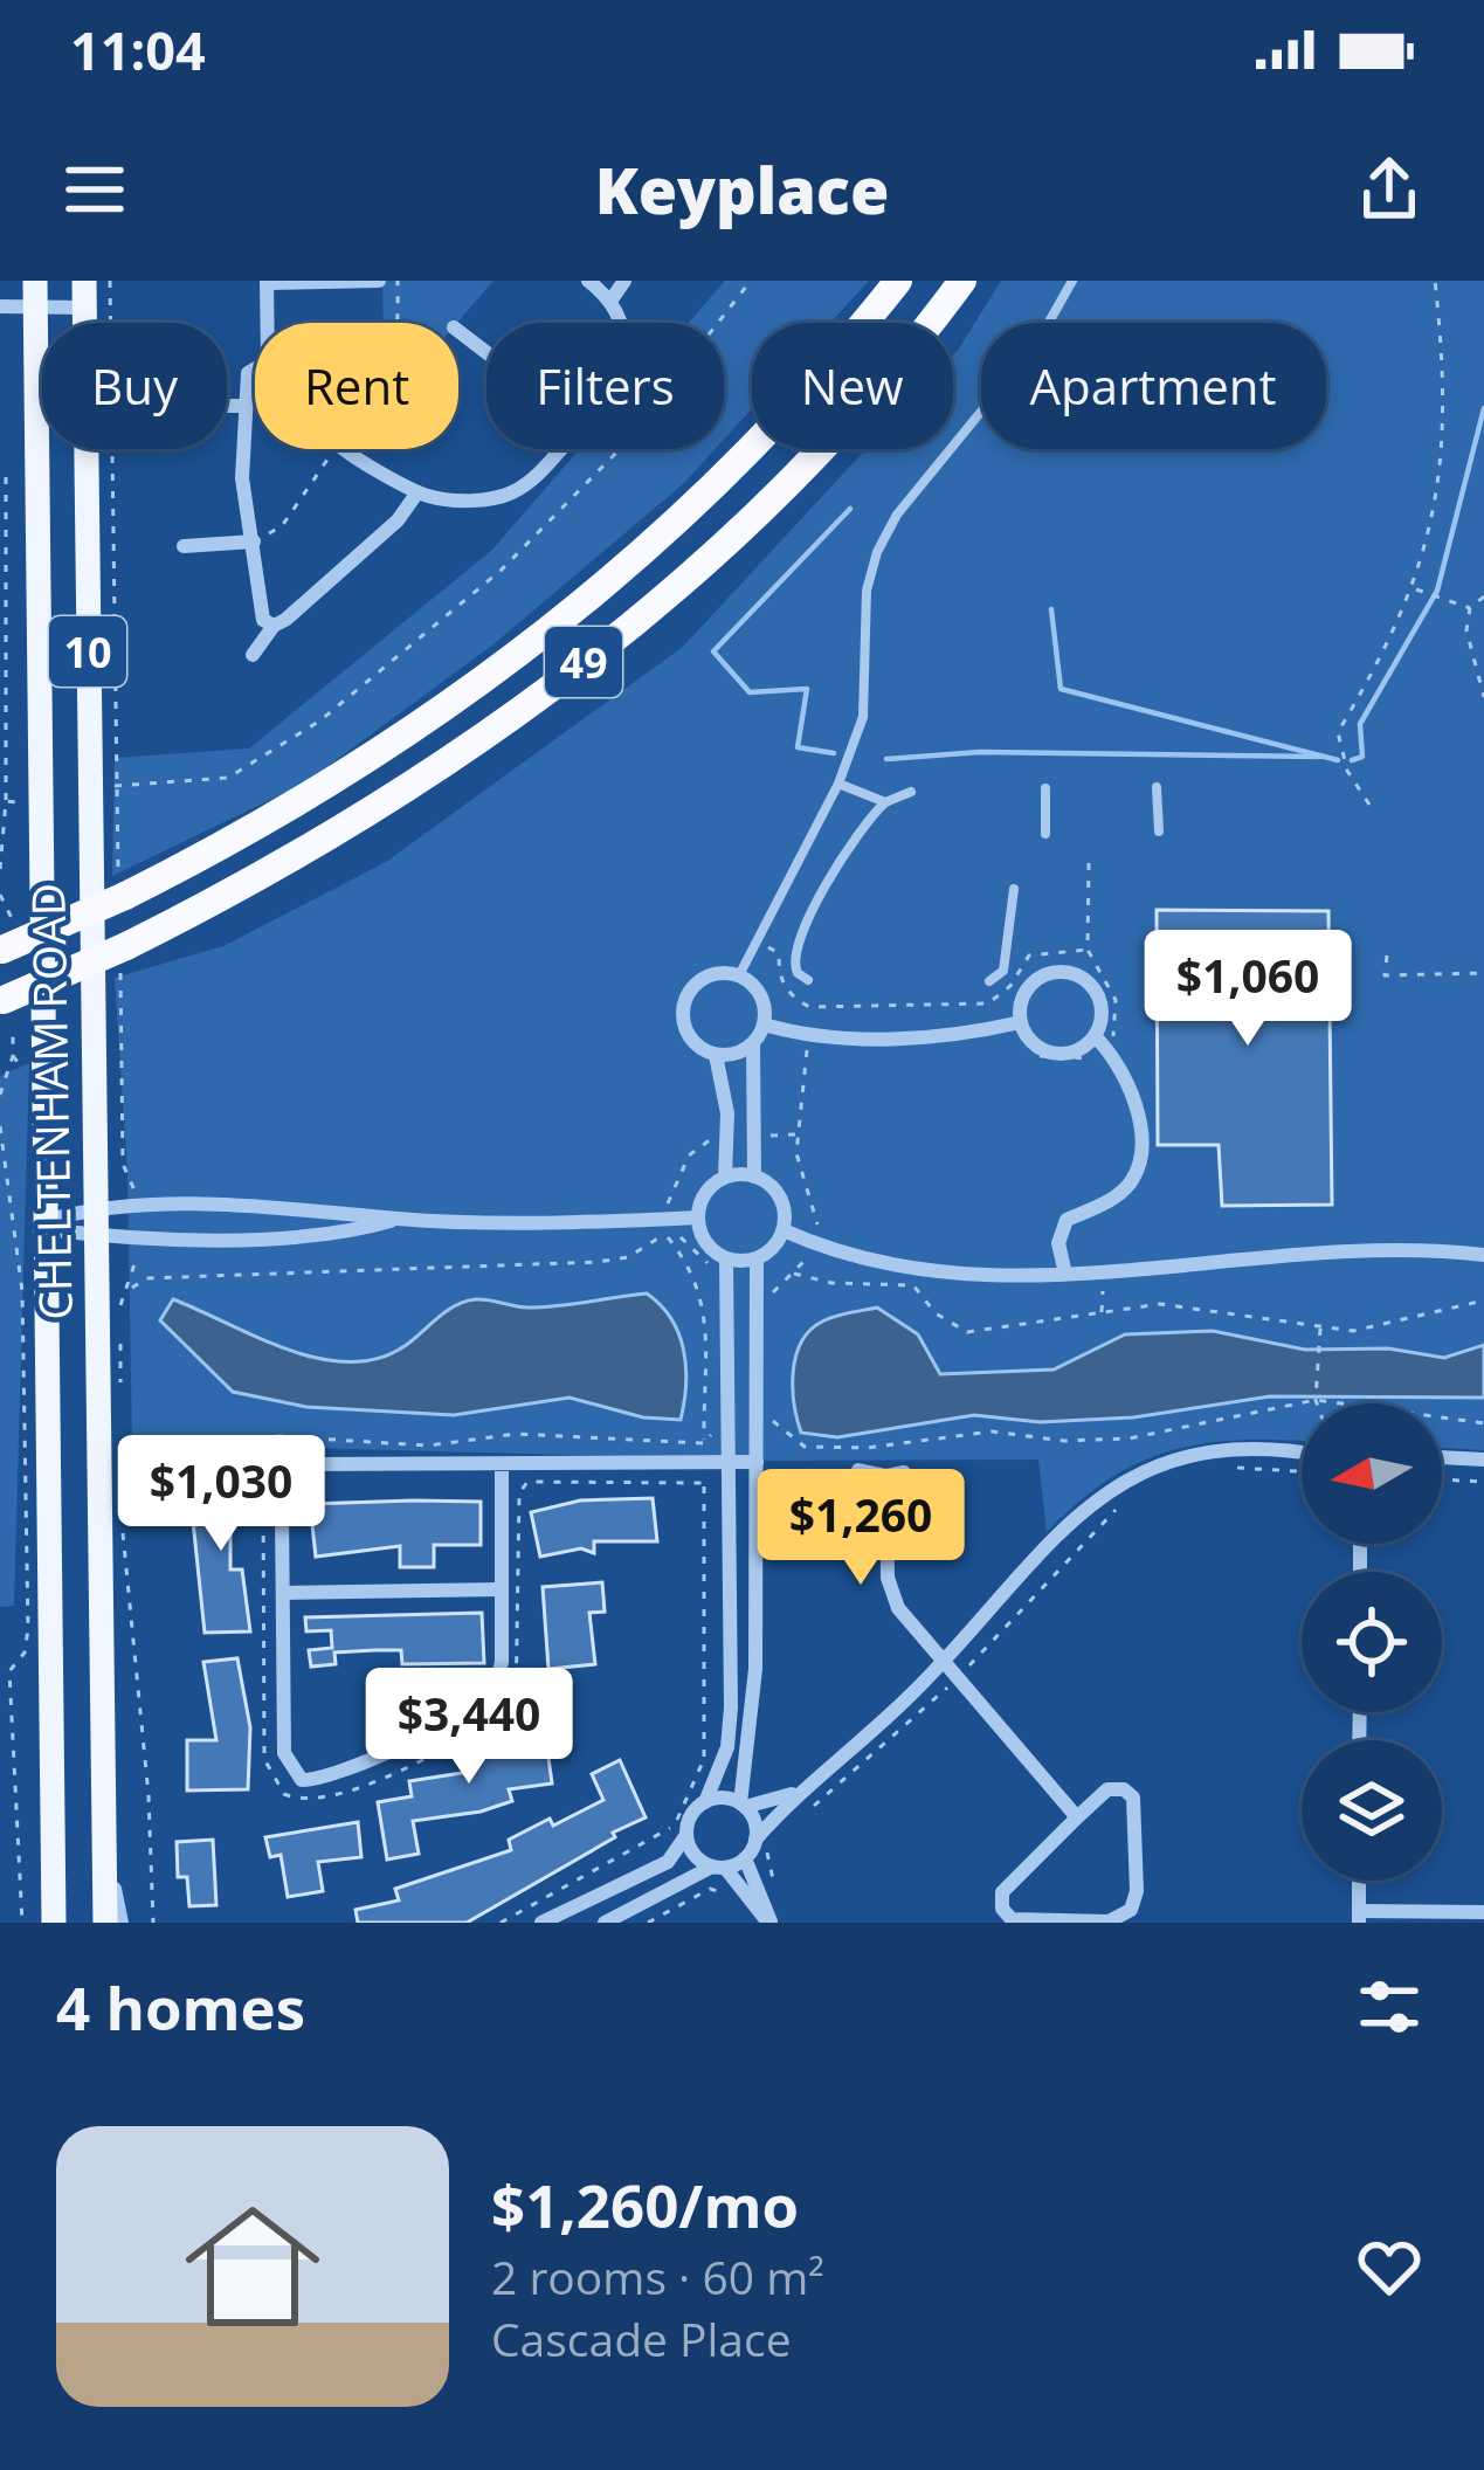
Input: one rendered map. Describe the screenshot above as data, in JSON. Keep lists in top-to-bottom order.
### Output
{
  "streets": {
    "highway": ["49"],
    "main road": ["10", "CHELTENHAM ROAD"]
  },
  "north": "left",
  "page": {
    "status": "11:04",
    "header": "Keyplace",
    "chip": [
      "Buy",
      "Rent",
      "Filters",
      "New",
      "Apartment"
    ],
    "price": [
      "$1,060",
      "$1,030",
      "$1,260",
      "$3,440"
    ],
    "heading": "4 homes",
    "list": [
      {
        "name": "$1,260/mo",
        "note": "2 rooms · 60 m² · Cascade Place"
      }
    ]
  }
}
